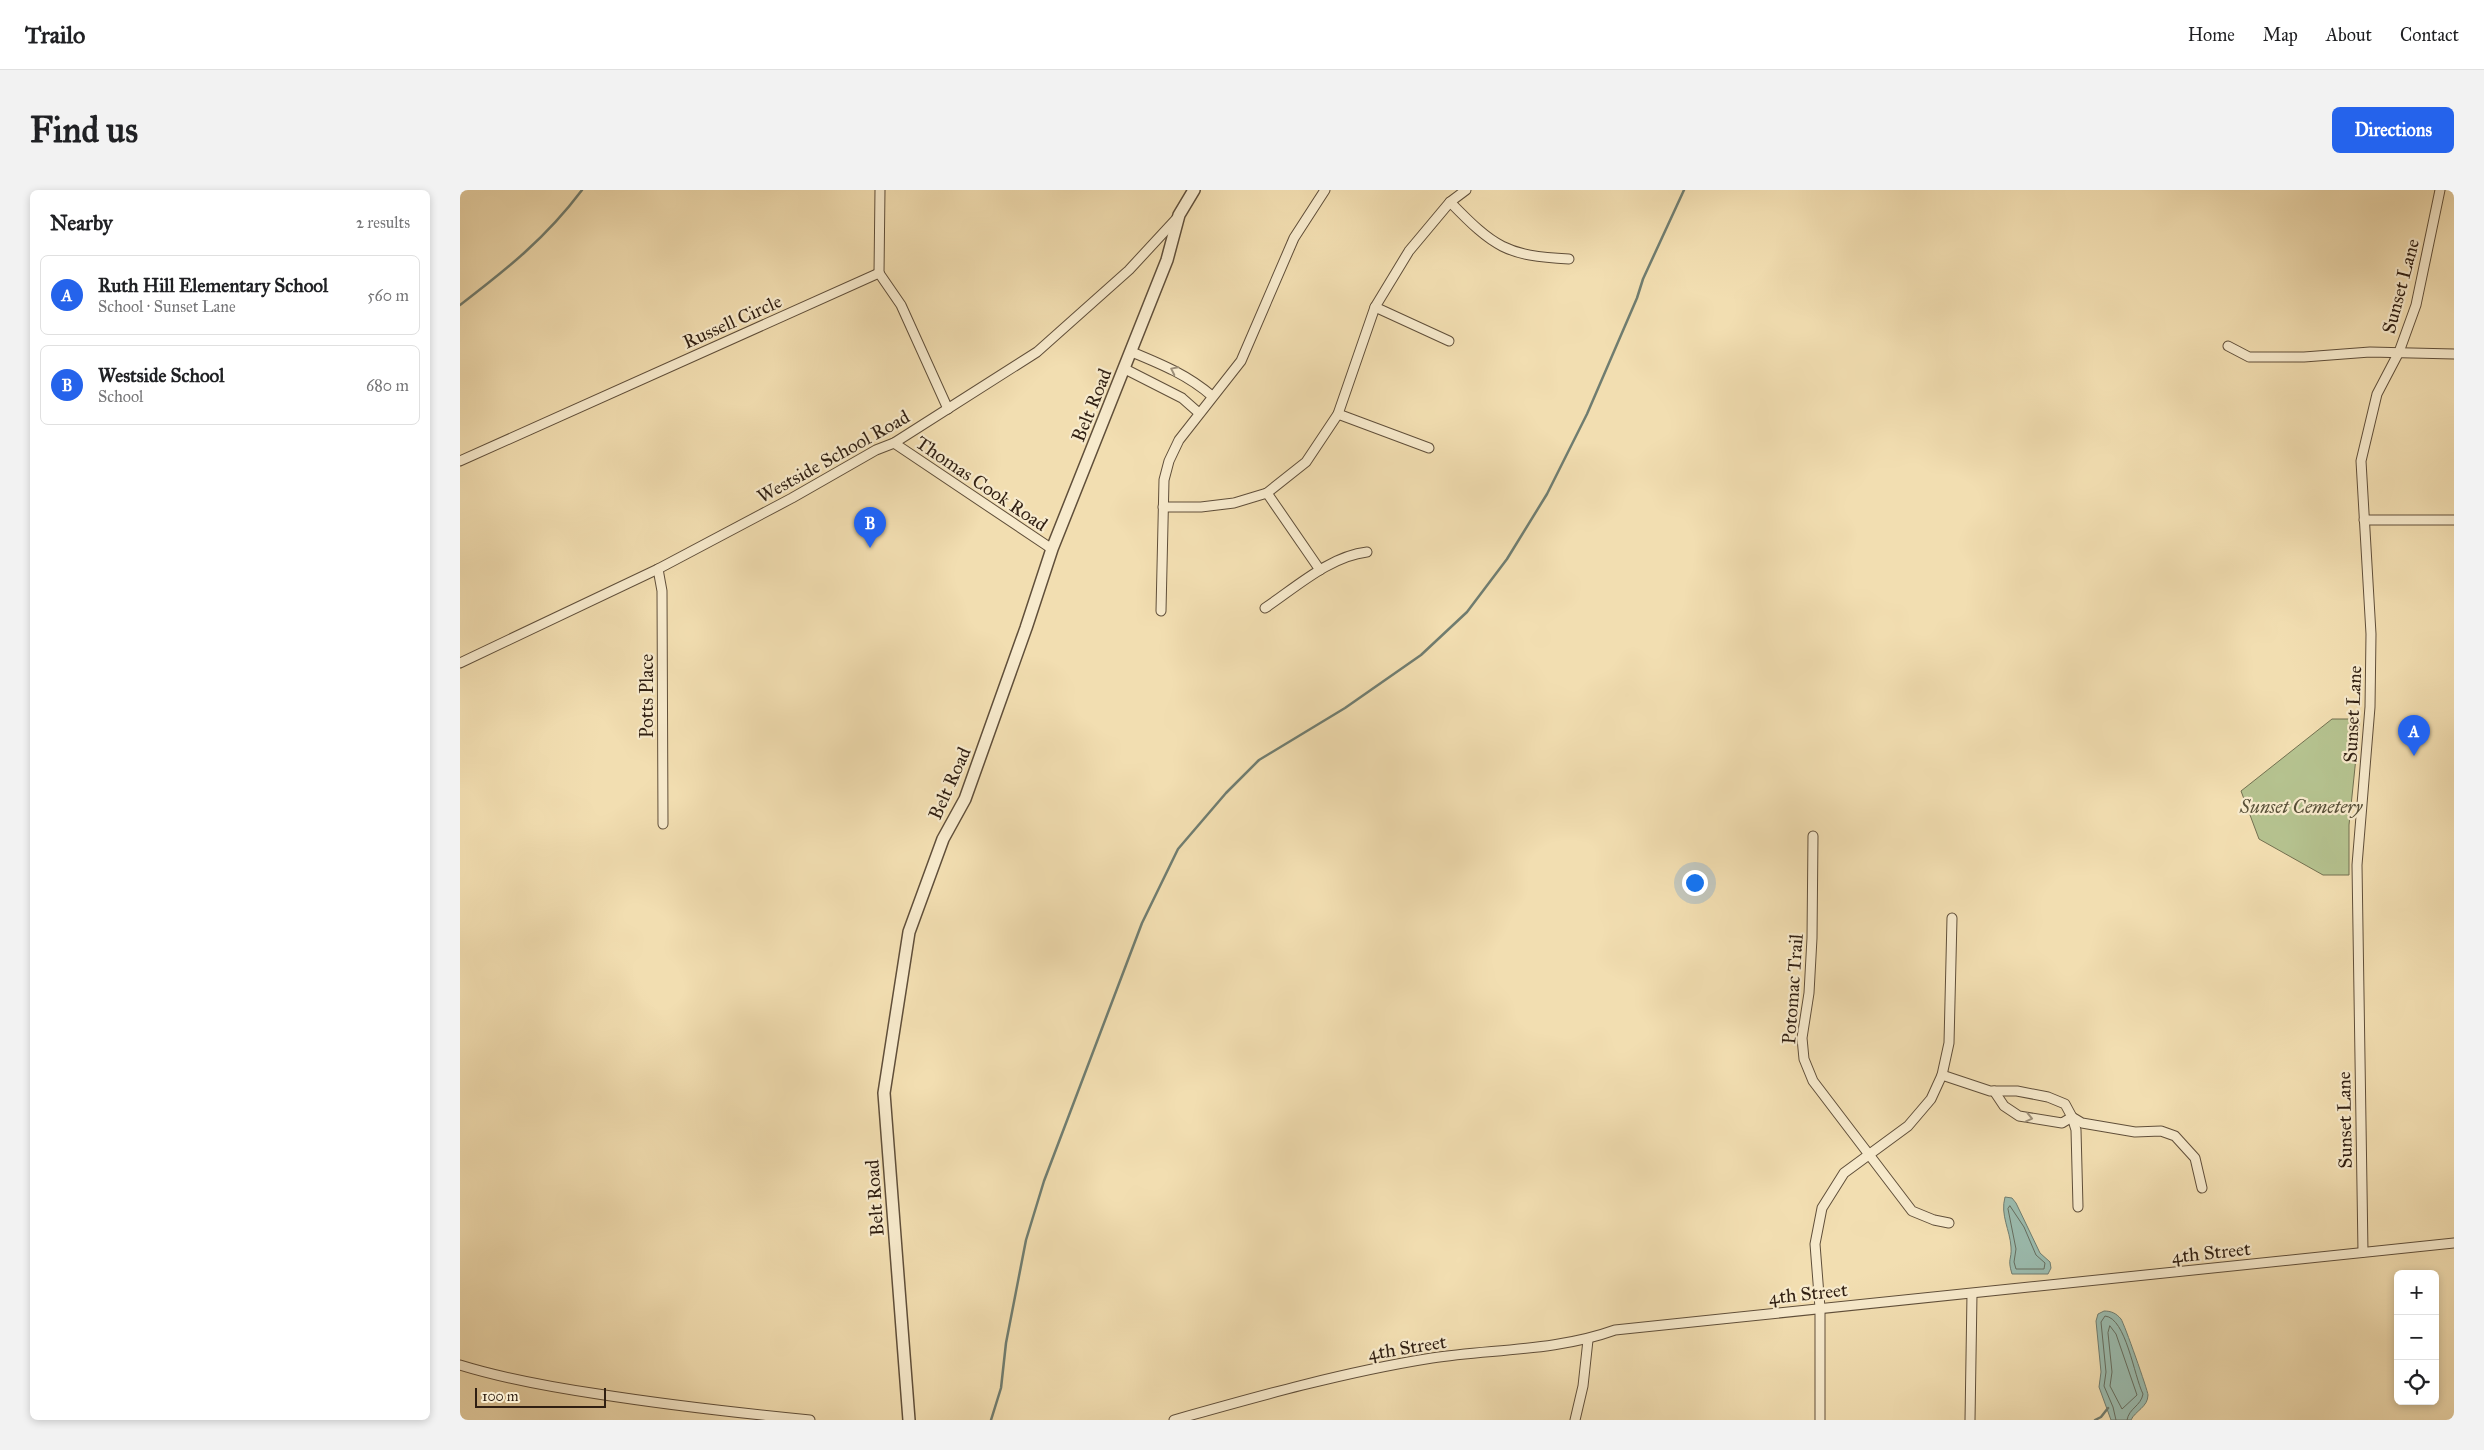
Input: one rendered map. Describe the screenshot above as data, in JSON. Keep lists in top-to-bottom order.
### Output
{
  "streets": {
    "street": [
      "Sunset Lane",
      "Russell Circle",
      "Belt Road",
      "Westside School Road",
      "Thomas Cook Road",
      "Potts Place",
      "Potomac Trail",
      "4th Street"
    ]
  },
  "crossings": [
    ["Sunset Lane", "4th Street"],
    ["Belt Road", "Westside School Road"],
    ["Belt Road", "Thomas Cook Road"],
    ["Westside School Road", "Thomas Cook Road"],
    ["Westside School Road", "Potts Place"]
  ],
  "parks": ["Sunset Cemetery"],
  "scale_bar": "100 m",
  "page": {
    "header": "Trailo",
    "nav": [
      "Home",
      "Map",
      "About",
      "Contact"
    ],
    "buttons": "Directions",
    "title": "Find us",
    "heading": ["Nearby", "2 results"],
    "list": [
      {
        "mark": "A",
        "name": "Ruth Hill Elementary School",
        "note": "School · Sunset Lane",
        "value": "560 m"
      },
      {
        "mark": "B",
        "name": "Westside School",
        "note": "School",
        "value": "680 m"
      }
    ],
    "pins": ["B", "A"],
    "map_buttons": ["+", "−"],
    "scale": "100 m"
  }
}
